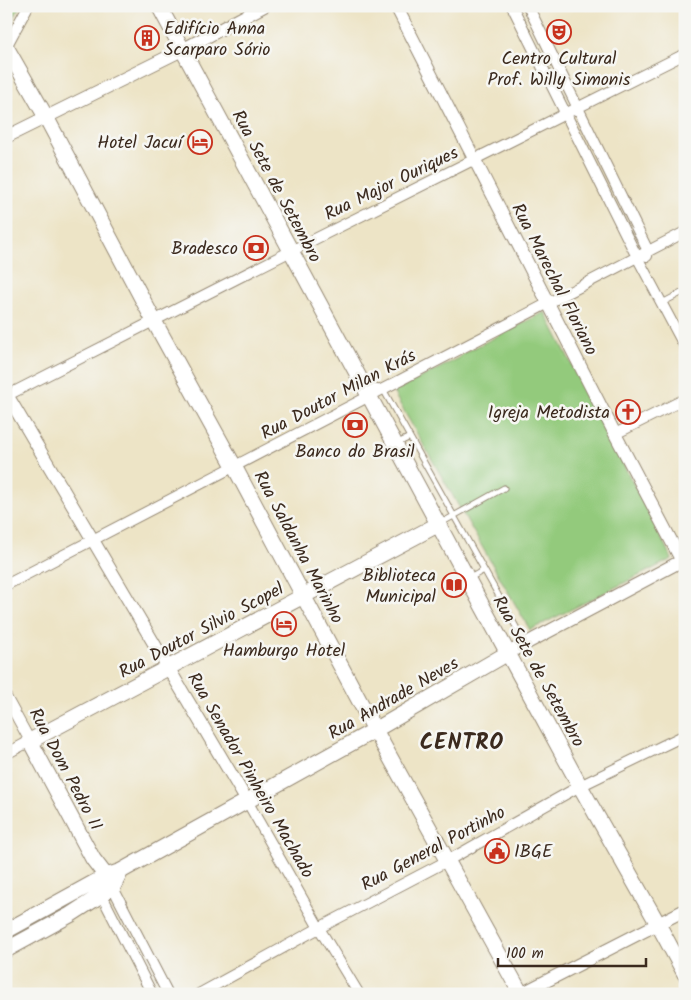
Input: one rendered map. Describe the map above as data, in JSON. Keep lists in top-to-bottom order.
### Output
{
  "streets": {
    "main road": [
      "Rua Sete de Setembro",
      "Rua Saldanha Marinho",
      "Rua Doutor Silvio Scopel",
      "Rua Andrade Neves",
      "Rua Dom Pedro II"
    ],
    "street": [
      "Rua Major Ouriques",
      "Rua Marechal Floriano",
      "Rua Doutor Milan Krás",
      "Rua Senador Pinheiro Machado",
      "Rua General Portinho"
    ]
  },
  "crossings": [
    ["Rua Major Ouriques", "Rua Sete de Setembro"],
    ["Rua Major Ouriques", "Rua Marechal Floriano"],
    ["Rua Major Ouriques", "Rua Saldanha Marinho"],
    ["Rua Major Ouriques", "Rua Senador Pinheiro Machado"],
    ["Rua Sete de Setembro", "Rua Doutor Milan Krás"],
    ["Rua Sete de Setembro", "Rua Doutor Silvio Scopel"],
    ["Rua Sete de Setembro", "Rua Andrade Neves"],
    ["Rua Sete de Setembro", "Rua General Portinho"],
    ["Rua Marechal Floriano", "Rua Doutor Milan Krás"],
    ["Rua Marechal Floriano", "Rua Andrade Neves"],
    ["Rua Doutor Milan Krás", "Rua Saldanha Marinho"],
    ["Rua Doutor Milan Krás", "Rua Senador Pinheiro Machado"],
    ["Rua Saldanha Marinho", "Rua Doutor Silvio Scopel"],
    ["Rua Saldanha Marinho", "Rua Andrade Neves"],
    ["Rua Saldanha Marinho", "Rua General Portinho"],
    ["Rua Doutor Silvio Scopel", "Rua Dom Pedro II"],
    ["Rua Doutor Silvio Scopel", "Rua Senador Pinheiro Machado"],
    ["Rua Andrade Neves", "Rua Dom Pedro II"],
    ["Rua Andrade Neves", "Rua Senador Pinheiro Machado"],
    ["Rua Senador Pinheiro Machado", "Rua General Portinho"]
  ],
  "districts": ["CENTRO"],
  "places": {
    "theatre": ["Centro Cultural Prof. Willy Simonis"],
    "building": ["Edifício Anna Scarparo Sório"],
    "hotel": ["Hotel Jacuí", "Hamburgo Hotel"],
    "bank": ["Bradesco", "Banco do Brasil"],
    "church": ["Igreja Metodista"],
    "library": ["Biblioteca Municipal"],
    "public building": ["IBGE"]
  },
  "scale_bar": "100 m"
}
